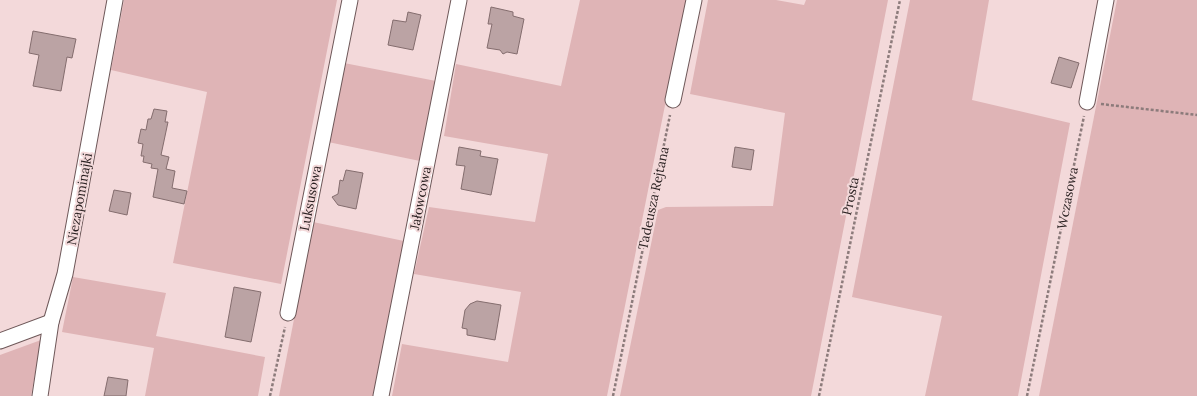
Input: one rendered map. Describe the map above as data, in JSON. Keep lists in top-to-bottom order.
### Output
{
  "streets": {
    "street": ["Luksusowa", "Jałowcowa", "Niezapominajki"],
    "path": ["Prosta", "Tadeusza Rejtana", "Wczasowa"]
  }
}
